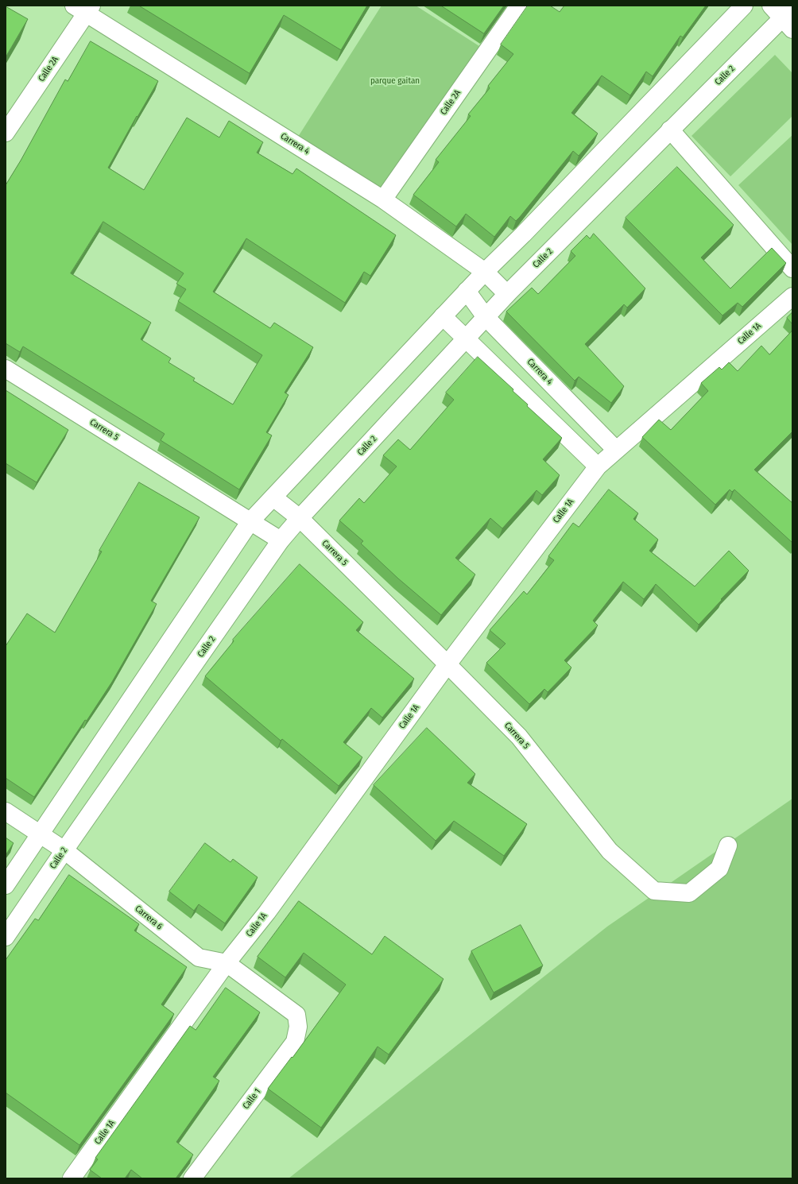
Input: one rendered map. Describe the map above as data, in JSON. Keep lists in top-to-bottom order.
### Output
{
  "streets": {
    "street": [
      "Calle 2A",
      "Calle 2",
      "Carrera 4",
      "Calle 1A",
      "Carrera 5",
      "Carrera 6",
      "Calle 1"
    ]
  },
  "crossings": [
    ["Calle 2A", "Carrera 4"],
    ["Calle 2", "Carrera 4"],
    ["Calle 2", "Carrera 5"],
    ["Calle 2", "Carrera 6"],
    ["Carrera 4", "Calle 1A"],
    ["Calle 1A", "Carrera 5"],
    ["Calle 1A", "Carrera 6"],
    ["Carrera 6", "Calle 1"]
  ],
  "parks": ["parque gaitan"]
}
